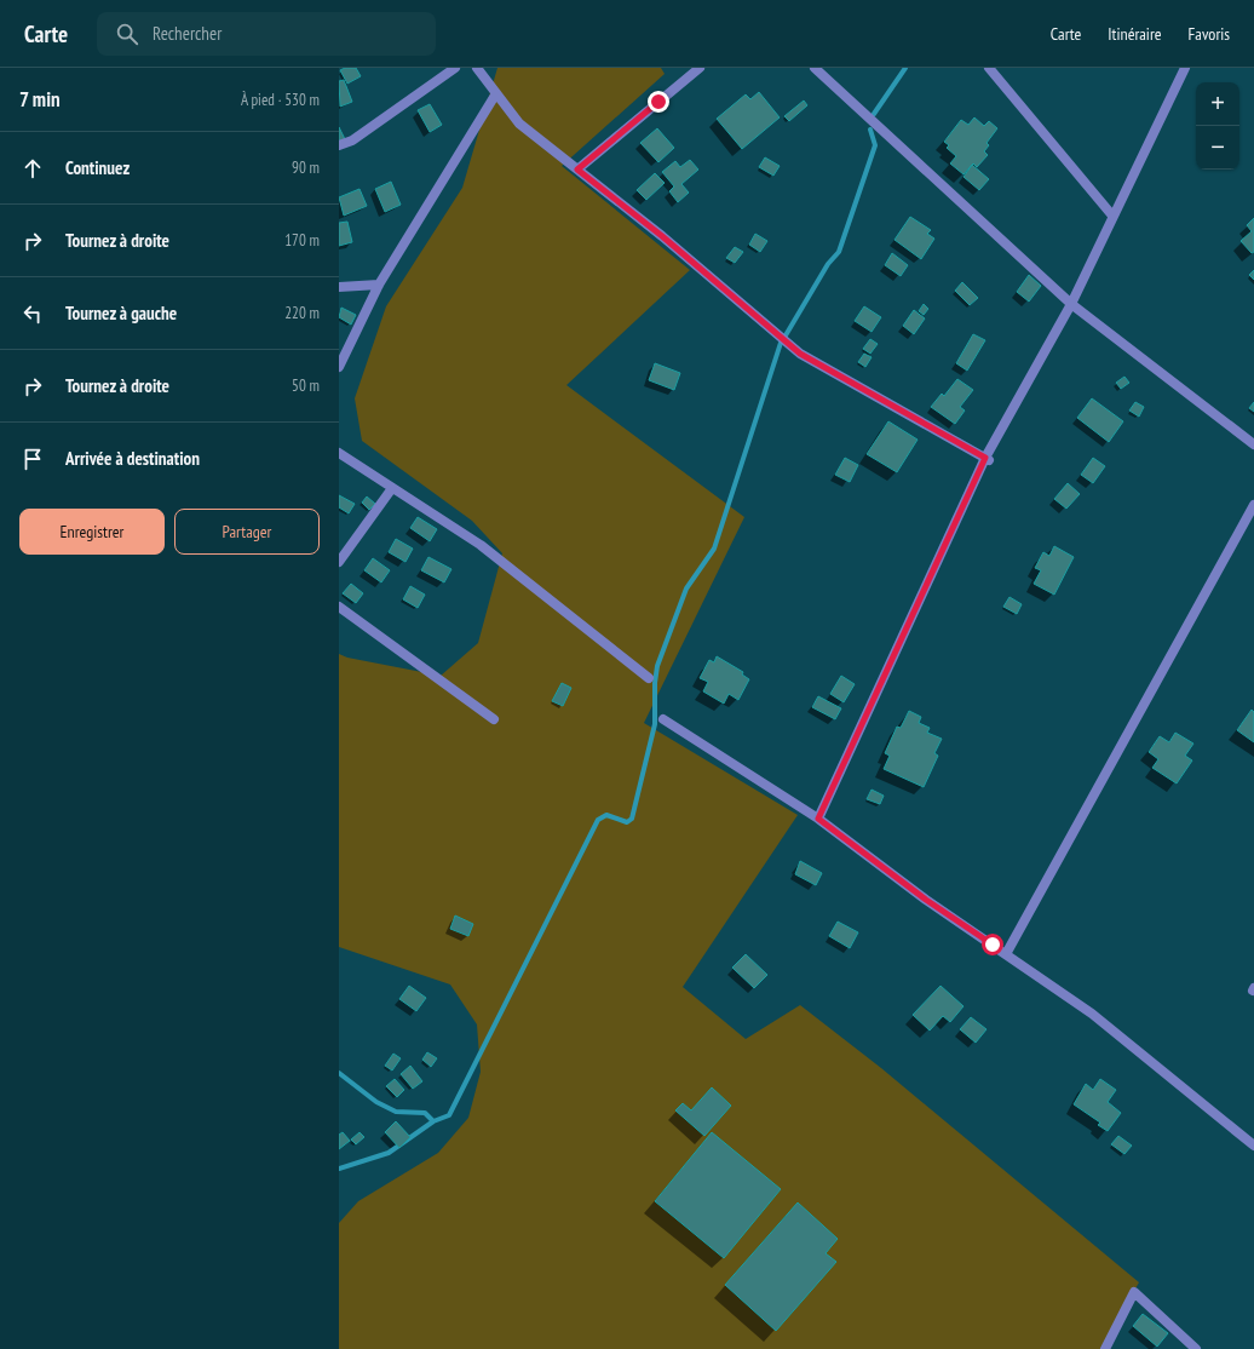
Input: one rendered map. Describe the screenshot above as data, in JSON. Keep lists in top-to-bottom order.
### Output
{
  "page": {
    "header": "Carte",
    "search": "Rechercher",
    "nav": ["Carte", "Itinéraire", "Favoris"],
    "heading": ["7 min", "À pied · 530 m"],
    "map_buttons": ["+", "−"],
    "list": [
      ["Continuez", "90 m"],
      ["Tournez à droite", "170 m"],
      ["Tournez à gauche", "220 m"],
      ["Tournez à droite", "50 m"],
      "Arrivée à destination"
    ],
    "buttons": ["Enregistrer", "Partager"]
  }
}
